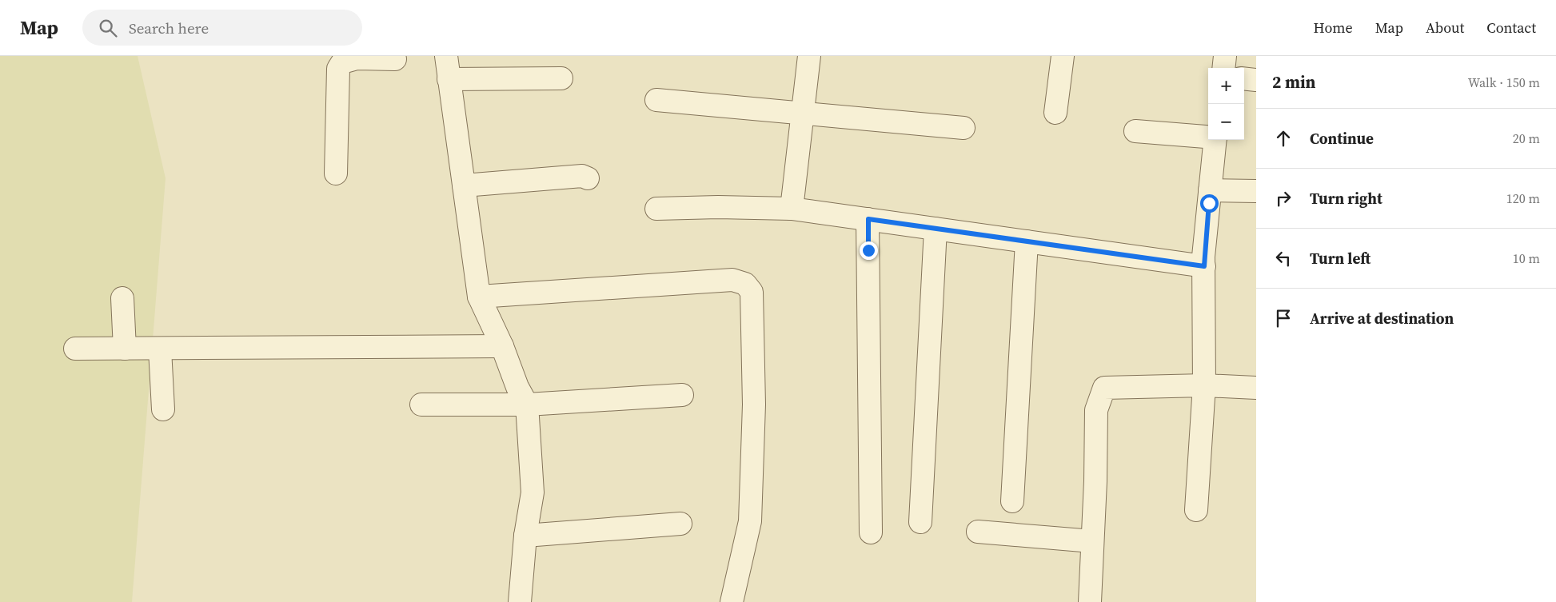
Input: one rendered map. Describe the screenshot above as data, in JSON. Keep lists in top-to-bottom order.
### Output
{
  "page": {
    "header": "Map",
    "search": "Search here",
    "nav": [
      "Home",
      "Map",
      "About",
      "Contact"
    ],
    "heading": ["2 min", "Walk · 150 m"],
    "map_buttons": ["+", "−"],
    "list": [
      ["Continue", "20 m"],
      ["Turn right", "120 m"],
      ["Turn left", "10 m"],
      "Arrive at destination"
    ]
  }
}
